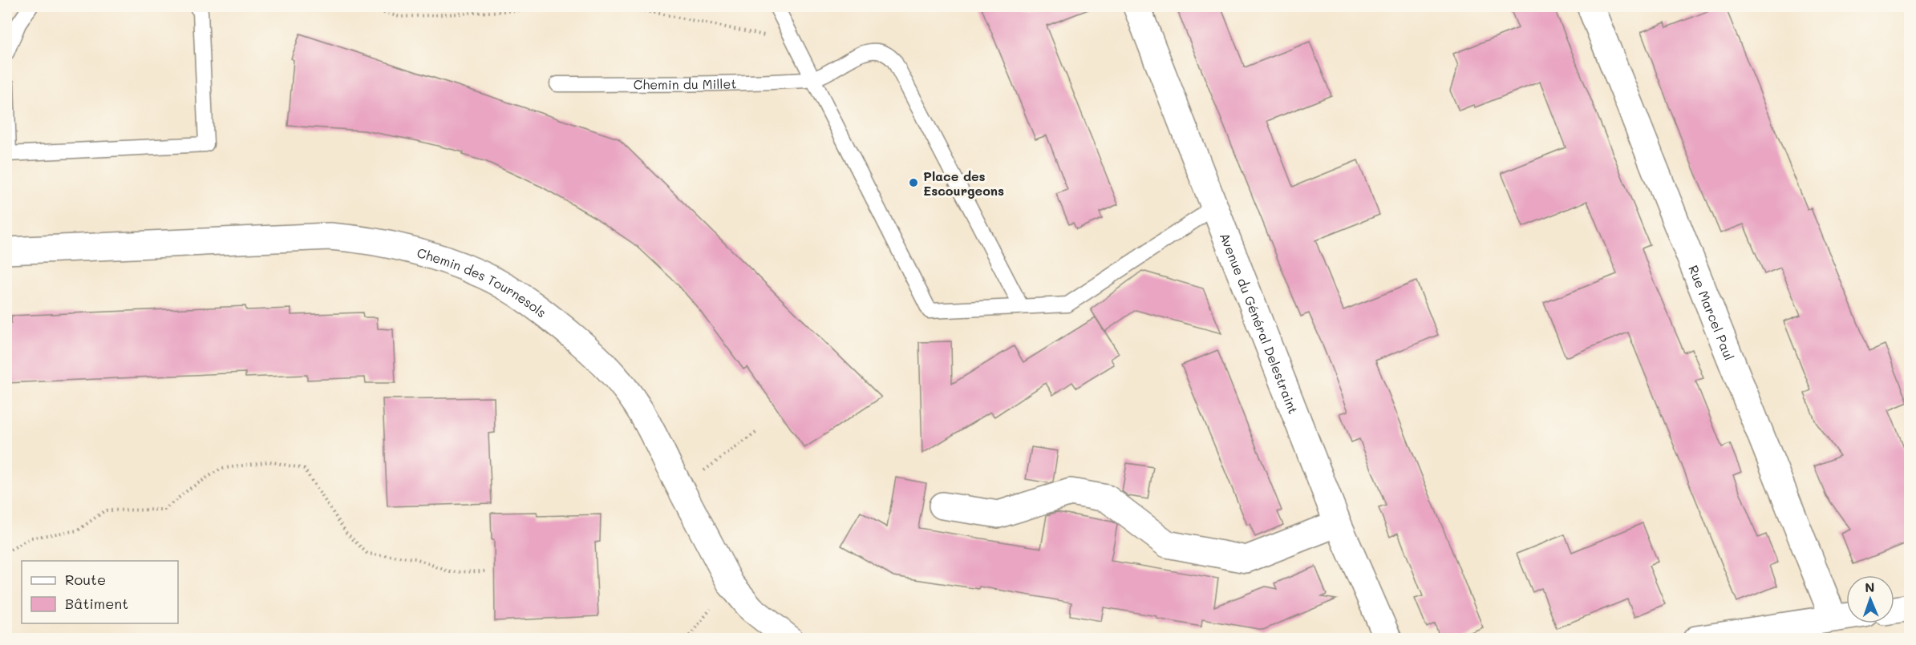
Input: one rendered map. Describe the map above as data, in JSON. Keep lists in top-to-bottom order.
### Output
{
  "streets": {
    "street": ["Chemin des Tournesols", "Rue Marcel Paul", "Avenue du Général Delestraint"],
    "lane": ["Chemin du Millet"]
  },
  "places": ["Place des Escourgeons"],
  "legend": ["Route", "Bâtiment"],
  "north": "top"
}
